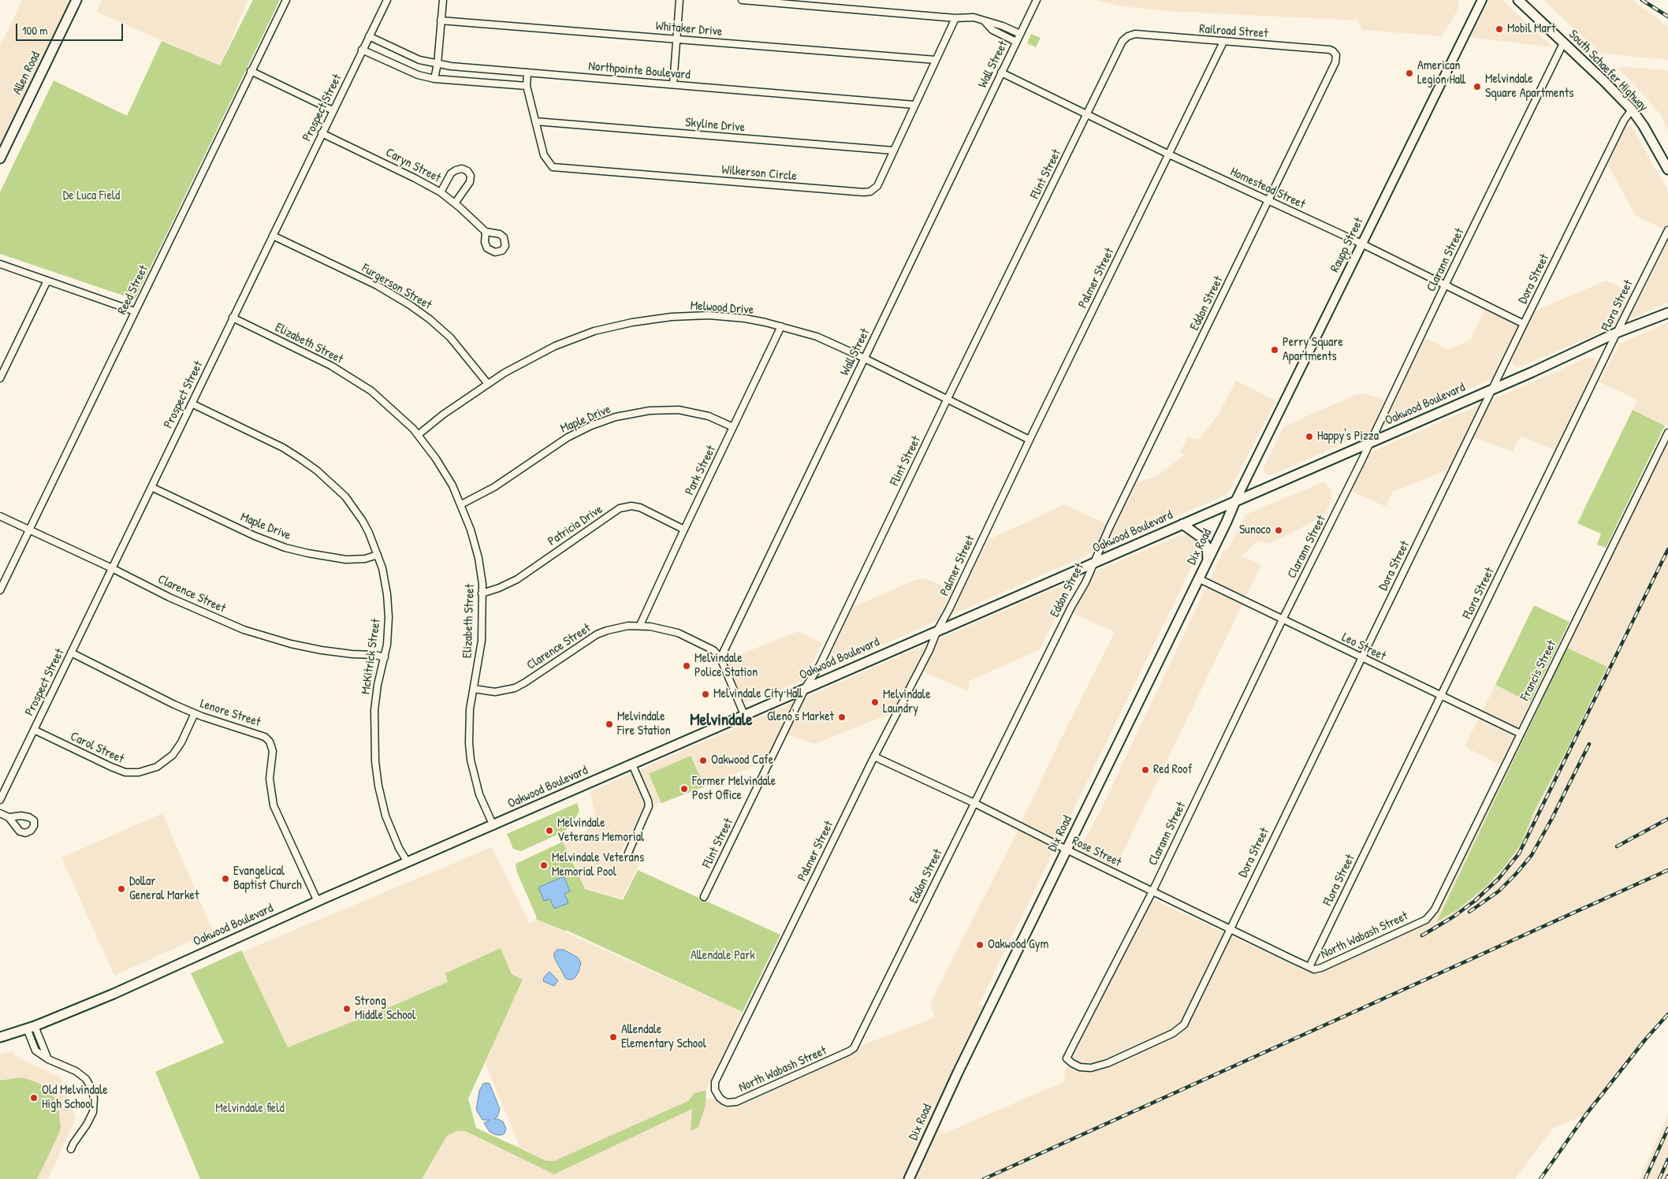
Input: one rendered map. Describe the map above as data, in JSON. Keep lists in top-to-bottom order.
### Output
{
  "streets": {
    "main road": [
      "South Schaefer Highway",
      "Allen Road",
      "Oakwood Boulevard",
      "Dix Road"
    ],
    "street": [
      "Whitaker Drive",
      "Railroad Street",
      "Wall Street",
      "Northpointe Boulevard",
      "Prospect Street",
      "Skyline Drive",
      "Caryn Street",
      "Wilkerson Circle",
      "Flint Street",
      "Homestead Street",
      "Raupp Street",
      "Clarann Street",
      "Palmer Street",
      "Dora Street",
      "Furgerson Street",
      "Reed Street",
      "Eddon Street",
      "Flora Street",
      "Melwood Drive",
      "Elizabeth Street",
      "Maple Drive",
      "Park Street",
      "Patricia Drive",
      "Clarence Street",
      "Leo Street",
      "McKitrick Street",
      "Francis Street",
      "Lenore Street",
      "Carol Street",
      "Rose Street",
      "North Wabash Street"
    ]
  },
  "crossings": [
    ["Whitaker Drive", "Wilkerson Circle"],
    ["Railroad Street", "Flint Street"],
    ["Railroad Street", "Palmer Street"],
    ["Railroad Street", "Eddon Street"],
    ["Wall Street", "Homestead Street"],
    ["Wall Street", "Melwood Drive"],
    ["Wall Street", "Clarence Street"],
    ["Northpointe Boulevard", "Prospect Street"],
    ["Northpointe Boulevard", "Wilkerson Circle"],
    ["South Schaefer Highway", "Clarann Street"],
    ["South Schaefer Highway", "Dora Street"],
    ["Prospect Street", "Caryn Street"],
    ["Prospect Street", "Furgerson Street"],
    ["Prospect Street", "Elizabeth Street"],
    ["Prospect Street", "Maple Drive"],
    ["Prospect Street", "Clarence Street"],
    ["Prospect Street", "McKitrick Street"],
    ["Prospect Street", "Lenore Street"],
    ["Prospect Street", "Carol Street"],
    ["Skyline Drive", "Wilkerson Circle"],
    ["Flint Street", "Homestead Street"],
    ["Flint Street", "Melwood Drive"],
    ["Flint Street", "Oakwood Boulevard"],
    ["Homestead Street", "Raupp Street"],
    ["Homestead Street", "Clarann Street"],
    ["Homestead Street", "Palmer Street"],
    ["Homestead Street", "Dora Street"],
    ["Homestead Street", "Eddon Street"],
    ["Raupp Street", "Oakwood Boulevard"],
    ["Raupp Street", "Dix Road"],
    ["Clarann Street", "Dora Street"],
    ["Clarann Street", "Oakwood Boulevard"],
    ["Clarann Street", "Leo Street"],
    ["Clarann Street", "Rose Street"],
    ["Palmer Street", "Melwood Drive"],
    ["Palmer Street", "Oakwood Boulevard"],
    ["Palmer Street", "Rose Street"],
    ["Palmer Street", "North Wabash Street"],
    ["Dora Street", "Oakwood Boulevard"],
    ["Dora Street", "Leo Street"],
    ["Dora Street", "Rose Street"],
    ["Furgerson Street", "Melwood Drive"],
    ["Reed Street", "Clarence Street"],
    ["Eddon Street", "Oakwood Boulevard"],
    ["Eddon Street", "Rose Street"],
    ["Eddon Street", "North Wabash Street"],
    ["Flora Street", "Oakwood Boulevard"],
    ["Flora Street", "Leo Street"],
    ["Flora Street", "Rose Street"],
    ["Flora Street", "North Wabash Street"],
    ["Melwood Drive", "Elizabeth Street"],
    ["Melwood Drive", "Park Street"],
    ["Elizabeth Street", "Oakwood Boulevard"],
    ["Elizabeth Street", "Maple Drive"],
    ["Elizabeth Street", "Patricia Drive"],
    ["Elizabeth Street", "Clarence Street"],
    ["Oakwood Boulevard", "Dix Road"],
    ["Oakwood Boulevard", "McKitrick Street"],
    ["Oakwood Boulevard", "Lenore Street"],
    ["Maple Drive", "Park Street"],
    ["Maple Drive", "McKitrick Street"],
    ["Park Street", "Patricia Drive"],
    ["Park Street", "Clarence Street"],
    ["Dix Road", "Leo Street"],
    ["Dix Road", "Rose Street"],
    ["Clarence Street", "McKitrick Street"],
    ["Leo Street", "Francis Street"],
    ["Francis Street", "North Wabash Street"],
    ["Lenore Street", "Carol Street"],
    ["Rose Street", "North Wabash Street"]
  ],
  "districts": ["Melvindale"],
  "parks": ["De Luca Field", "Allendale Park", "Melvindale field"],
  "places": [
    "Mobil Mart",
    "American Legion Hall",
    "Melvindale Square Apartments",
    "Perry Square Apartments",
    "Happy's Pizza",
    "Sunoco",
    "Melvindale Police Station",
    "Melvindale City Hall",
    "Melvindale Laundry",
    "Gleno's Market",
    "Melvindale Fire Station",
    "Oakwood Cafe",
    "Red Roof",
    "Former Melvindale Post Office",
    "Melvindale Veterans Memorial",
    "Melvindale Veterans Memorial Pool",
    "Evangelical Baptist Church",
    "Dollar General Market",
    "Oakwood Gym",
    "Strong Middle School",
    "Allendale Elementary School",
    "Old Melvindale High School"
  ],
  "scale_bar": "100 m"
}
